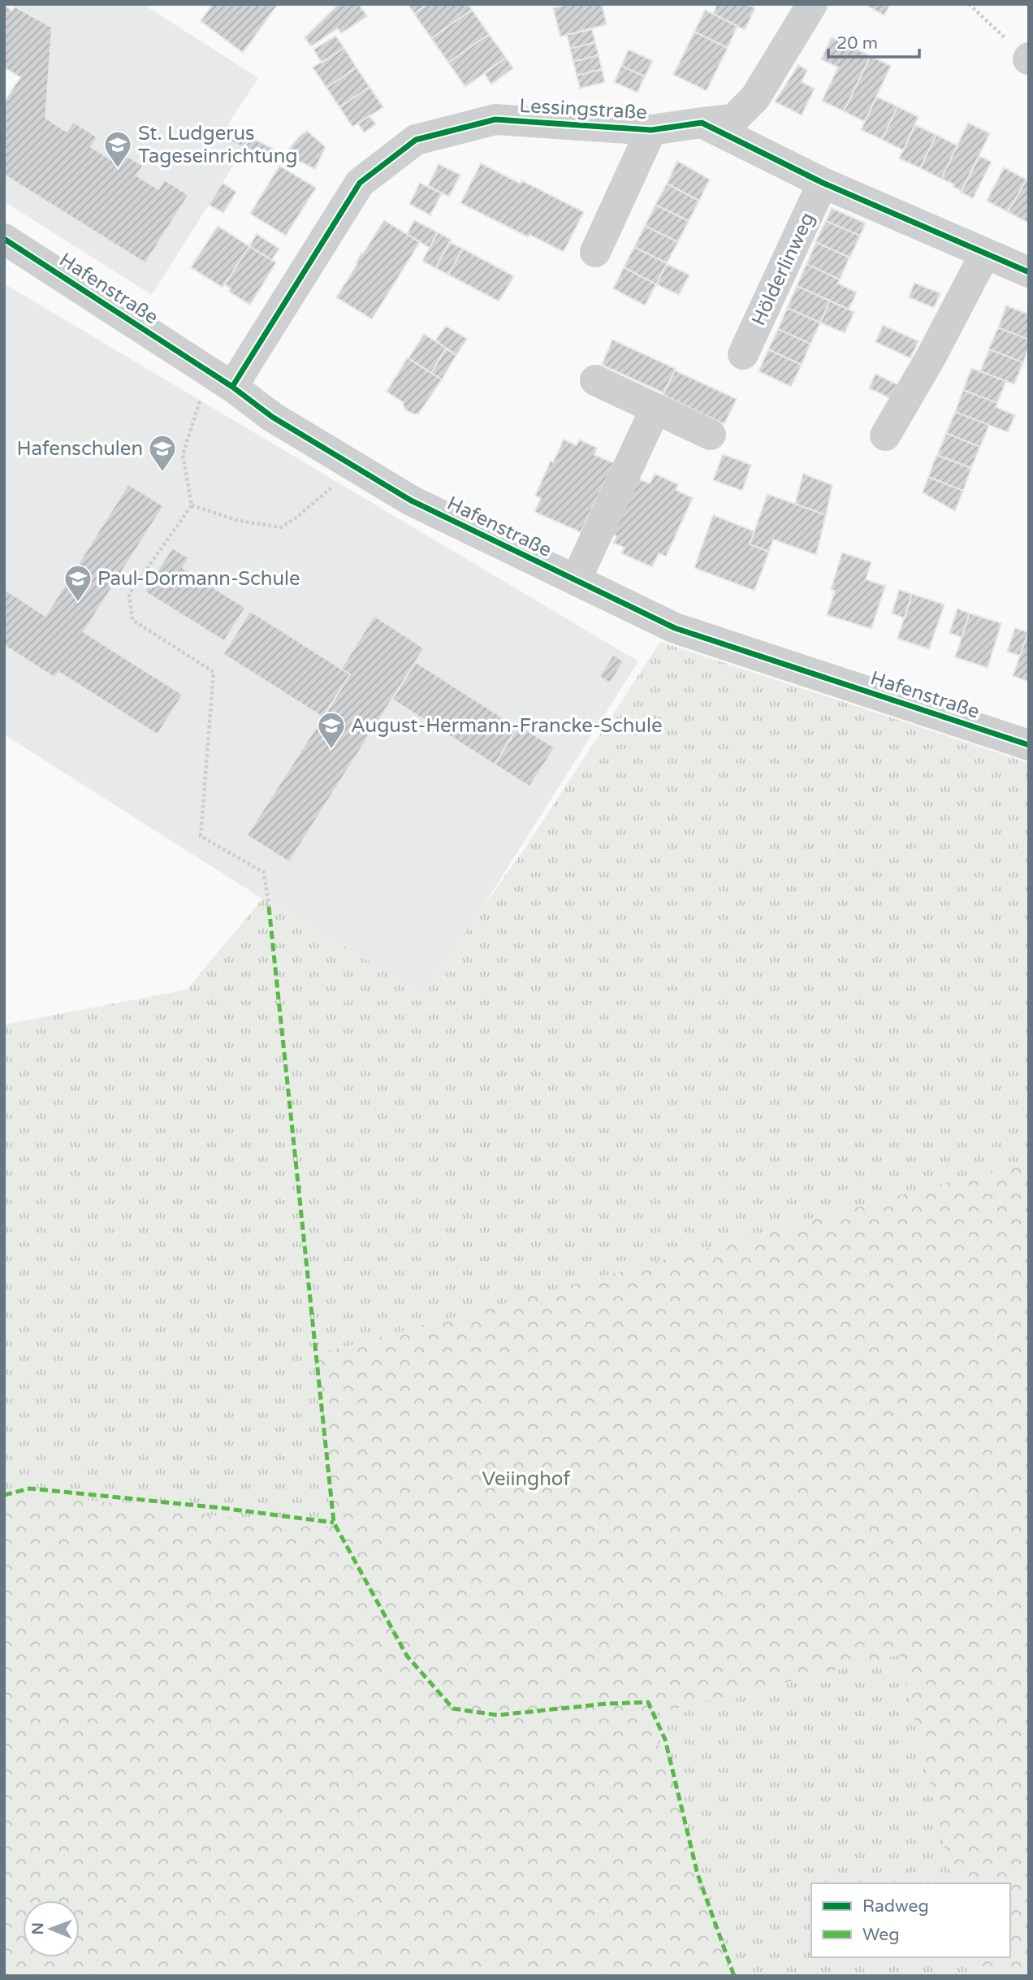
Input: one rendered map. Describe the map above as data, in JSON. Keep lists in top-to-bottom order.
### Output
{
  "streets": {
    "street": ["Lessingstraße", "Hölderlinweg", "Hafenstraße"]
  },
  "crossings": [
    ["Lessingstraße", "Hafenstraße"]
  ],
  "parks": ["Veiinghof"],
  "places": {
    "school or university": [
      "St. Ludgerus Tageseinrichtung",
      "Hafenschulen",
      "Paul-Dormann-Schule",
      "August-Hermann-Francke-Schule"
    ]
  },
  "legend": ["Radweg", "Weg"],
  "scale_bar": "20 m",
  "north": "left"
}
